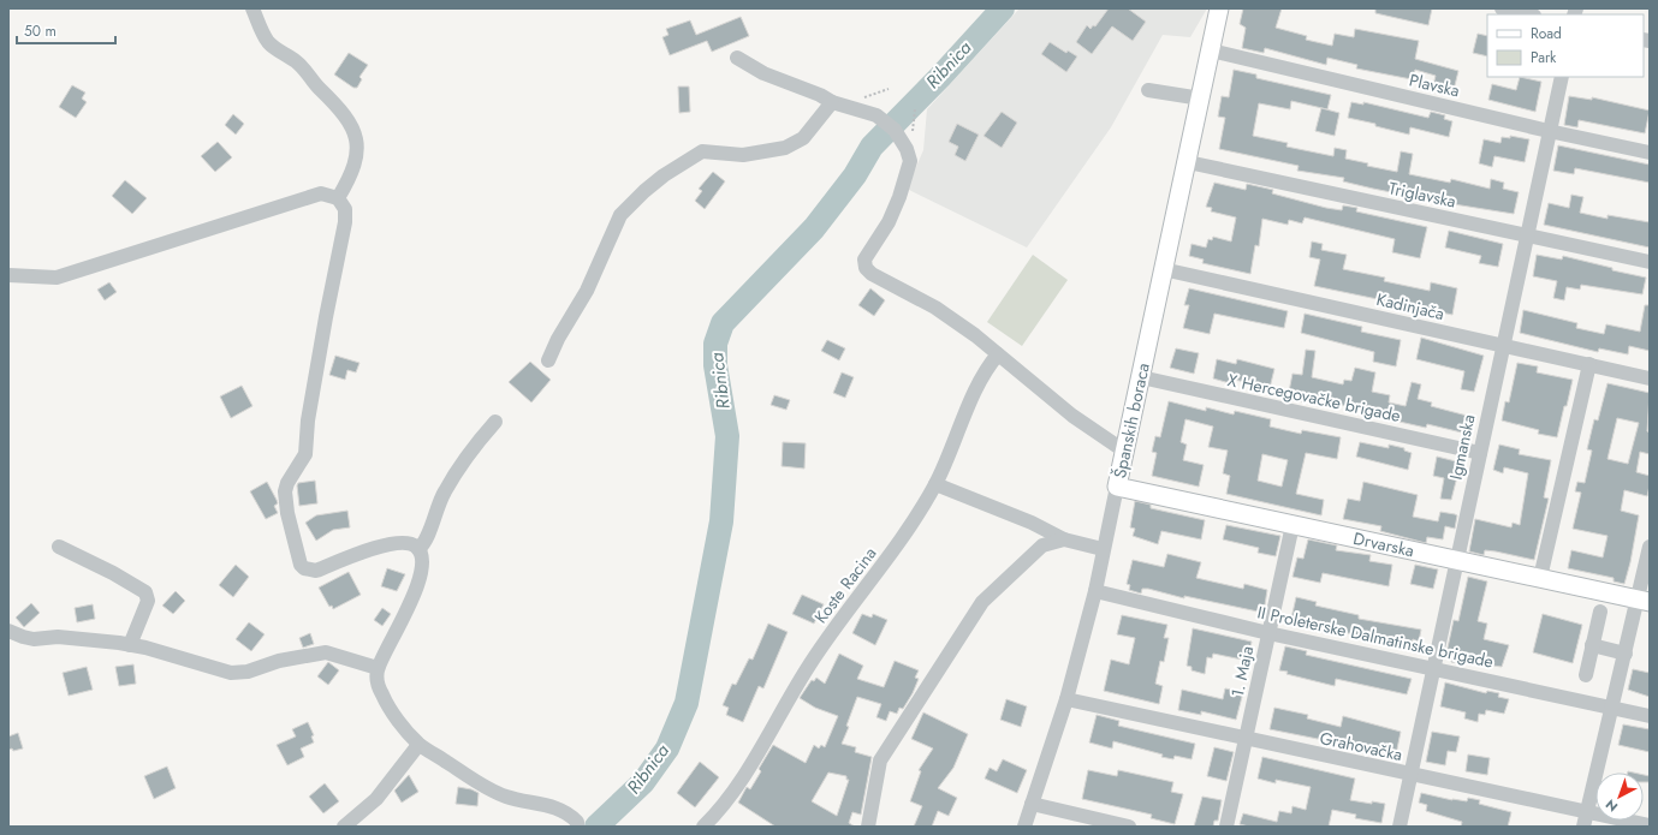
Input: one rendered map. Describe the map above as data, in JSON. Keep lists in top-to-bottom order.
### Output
{
  "streets": {
    "main road": ["Španskih boraca", "Drvarska"],
    "street": [
      "Plavska",
      "Triglavska",
      "Kadinjača",
      "X Hercegovačke brigade",
      "Igmanska",
      "Koste Racina",
      "II Proleterske Dalmatinske brigade",
      "1. Maja",
      "Grahovačka"
    ]
  },
  "crossings": [
    ["Plavska", "Španskih boraca"],
    ["Plavska", "Igmanska"],
    ["Triglavska", "Španskih boraca"],
    ["Triglavska", "Igmanska"],
    ["Kadinjača", "Španskih boraca"],
    ["Kadinjača", "Igmanska"],
    ["X Hercegovačke brigade", "Španskih boraca"],
    ["X Hercegovačke brigade", "Igmanska"],
    ["Španskih boraca", "Drvarska"],
    ["Španskih boraca", "II Proleterske Dalmatinske brigade"],
    ["Španskih boraca", "Grahovačka"],
    ["Igmanska", "Drvarska"],
    ["Igmanska", "II Proleterske Dalmatinske brigade"],
    ["Igmanska", "Grahovačka"],
    ["Drvarska", "1. Maja"],
    ["II Proleterske Dalmatinske brigade", "1. Maja"],
    ["1. Maja", "Grahovačka"]
  ],
  "water": ["Ribnica"],
  "legend": ["Road", "Park"],
  "scale_bar": "50 m",
  "north": "bottom left"
}
